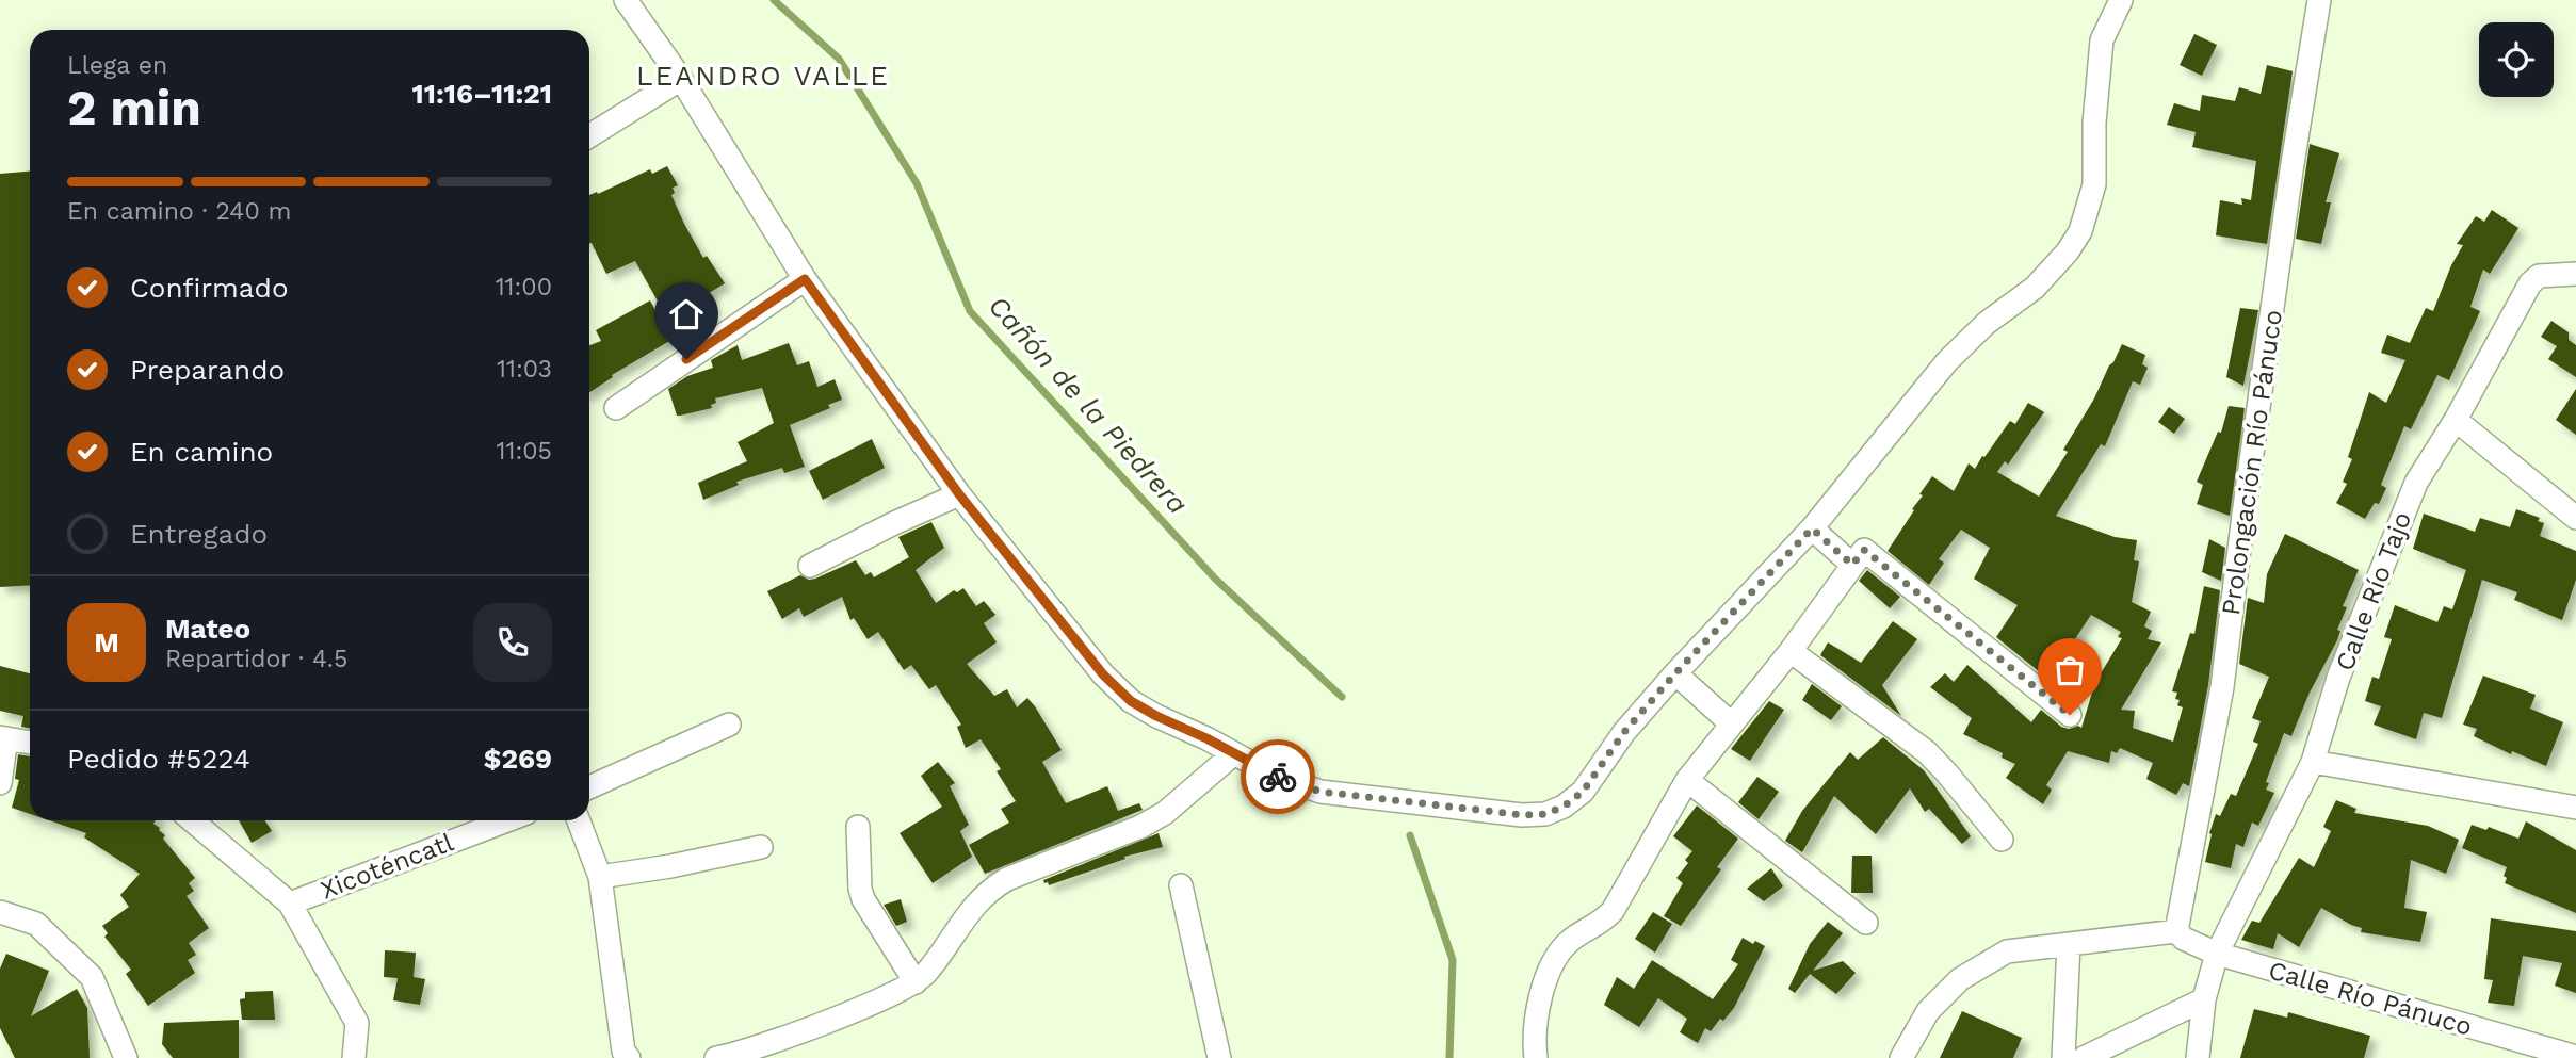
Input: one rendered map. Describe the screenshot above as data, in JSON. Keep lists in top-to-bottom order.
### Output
{
  "streets": {
    "street": [
      "Prolongación Río Pánuco",
      "Calle Río Tajo",
      "Xicoténcatl",
      "Calle Río Pánuco"
    ]
  },
  "crossings": [
    ["Prolongación Río Pánuco", "Calle Río Pánuco"],
    ["Calle Río Tajo", "Calle Río Pánuco"]
  ],
  "districts": ["LEANDRO VALLE"],
  "water": ["Cañón de la Piedrera"],
  "page": {
    "heading": ["2 min", "Llega en", "11:16–11:21"],
    "panel": [
      "Mateo",
      "Repartidor · 4.5",
      "Pedido #5224",
      "$269"
    ],
    "bar": "En camino · 240 m",
    "list": [
      ["Confirmado", "11:00"],
      ["Preparando", "11:03"],
      ["En camino", "11:05"],
      "Entregado"
    ],
    "round": "M"
  }
}
